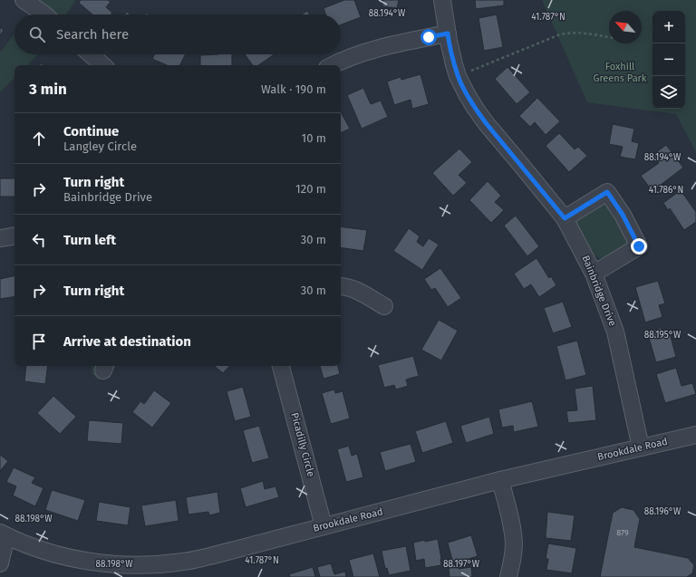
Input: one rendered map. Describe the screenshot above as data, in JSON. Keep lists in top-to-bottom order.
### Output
{
  "streets": {
    "street": ["Bainbridge Drive", "Picadilly Circle", "Brookdale Road"]
  },
  "crossings": [
    ["Bainbridge Drive", "Brookdale Road"],
    ["Picadilly Circle", "Brookdale Road"]
  ],
  "parks": ["Foxhill Greens Park"],
  "house_numbers": ["879"],
  "north": "top left",
  "page": {
    "map_buttons": ["+", "−"],
    "search": "Search here",
    "heading": ["3 min", "Walk · 190 m"],
    "list": [
      ["Continue", "Langley Circle", "10 m"],
      ["Turn right", "Bainbridge Drive", "120 m"],
      ["Turn left", "30 m"],
      ["Turn right", "30 m"],
      "Arrive at destination"
    ]
  },
  "coordinates": [
    "88.194°W",
    "41.787°N",
    "41.786°N",
    "88.195°W",
    "88.196°W",
    "88.198°W",
    "88.197°W"
  ]
}
